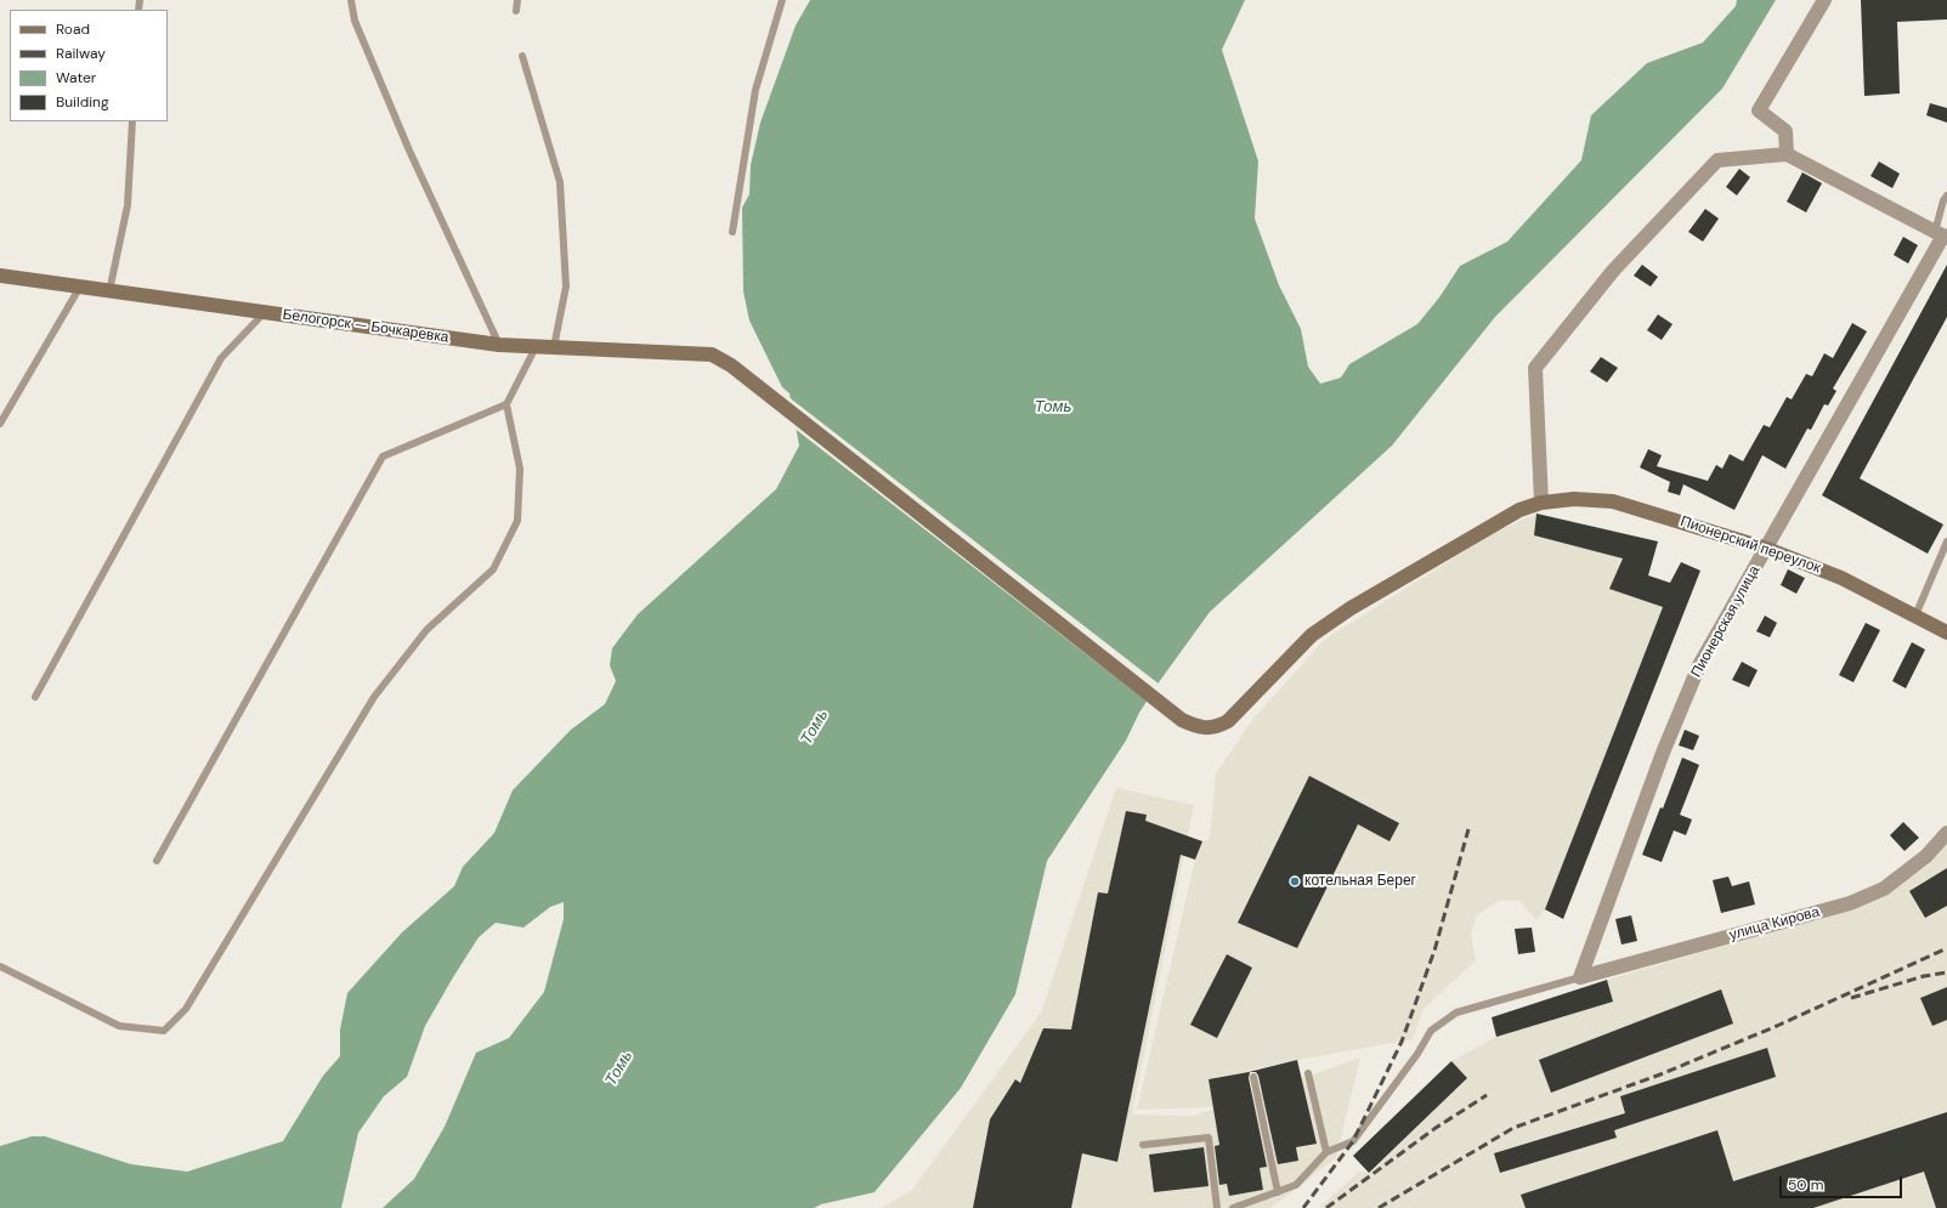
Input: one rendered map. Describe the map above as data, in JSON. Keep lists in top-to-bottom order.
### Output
{
  "streets": {
    "main road": ["Белогорск — Бочкаревка", "Пионерский переулок"],
    "street": ["Пионерская улица", "улица Кирова"]
  },
  "crossings": [
    ["Белогорск — Бочкаревка", "Пионерский переулок"],
    ["Пионерский переулок", "Пионерская улица"],
    ["Пионерская улица", "улица Кирова"]
  ],
  "water": ["Томь"],
  "places": ["котельная Берег"],
  "legend": [
    "Road",
    "Railway",
    "Water",
    "Building"
  ],
  "scale_bar": "50 m"
}
